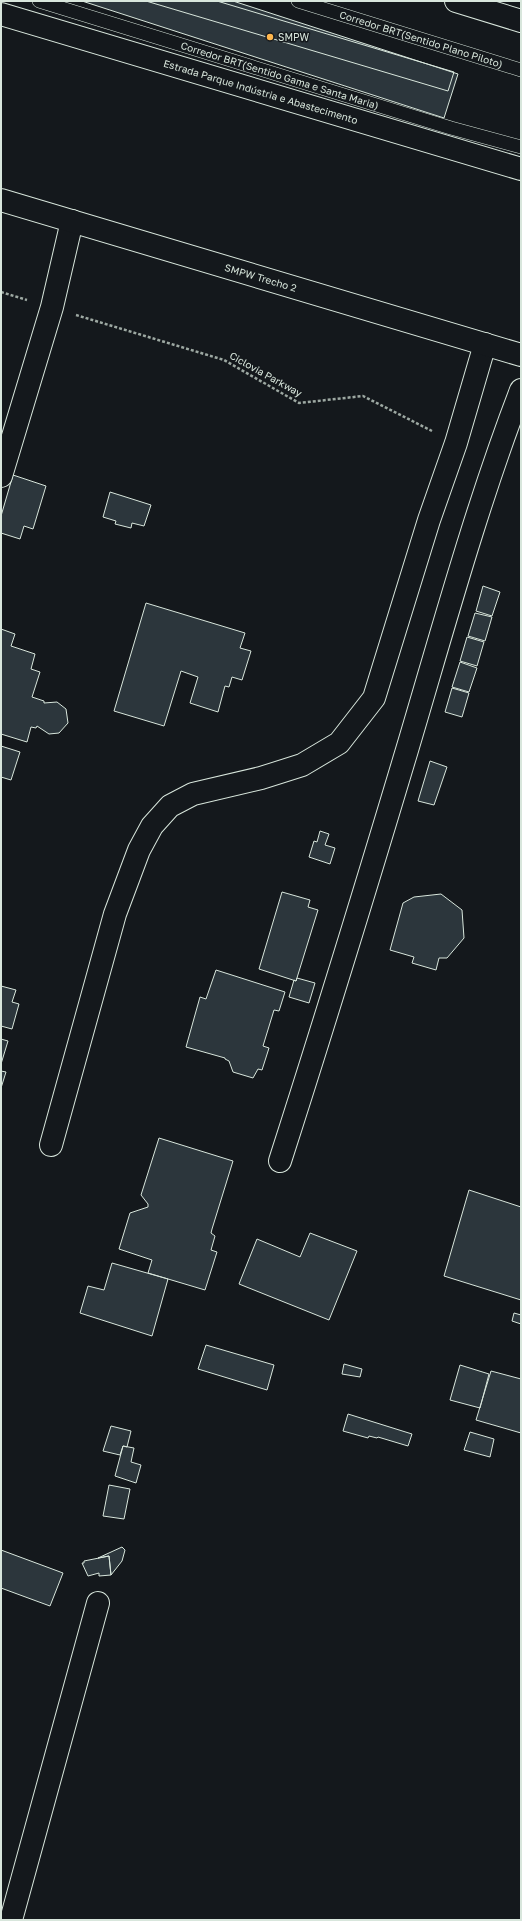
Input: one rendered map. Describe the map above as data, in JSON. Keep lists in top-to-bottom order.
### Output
{
  "streets": {
    "main road": ["Estrada Parque Indústria e Abastecimento", "SMPW Trecho 2"],
    "lane": ["Corredor BRT(Sentido Plano Piloto)", "Corredor BRT(Sentido Gama e Santa Maria)"],
    "path": ["Ciclovia Parkway"]
  },
  "places": ["SMPW"]
}
